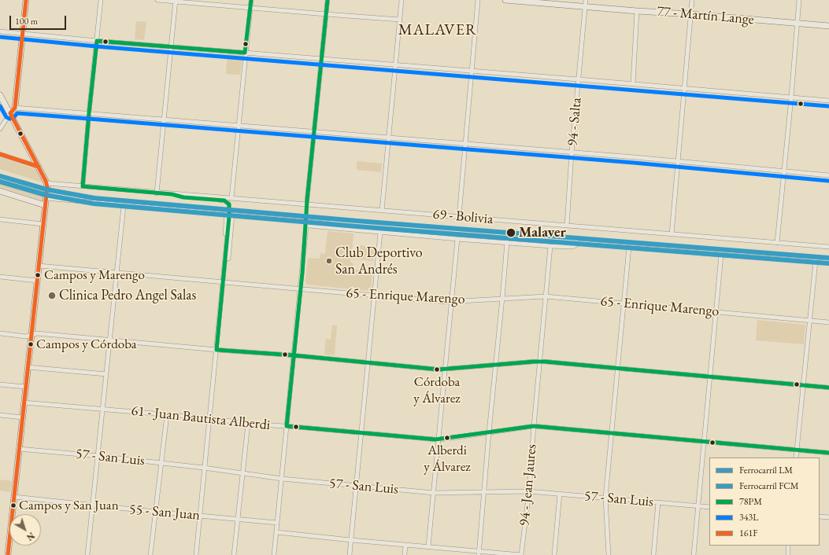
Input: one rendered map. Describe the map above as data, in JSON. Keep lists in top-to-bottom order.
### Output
{
  "streets": {
    "street": [
      "77 - Martín Lange",
      "94 - Salta",
      "69 - Bolivia",
      "65 - Enrique Marengo",
      "61 - Juan Bautista Alberdi",
      "57 - San Luis",
      "94 - Jean Jaures",
      "55 - San Juan"
    ]
  },
  "crossings": [
    ["77 - Martín Lange", "94 - Salta"],
    ["94 - Salta", "69 - Bolivia"],
    ["65 - Enrique Marengo", "94 - Jean Jaures"],
    ["61 - Juan Bautista Alberdi", "94 - Jean Jaures"],
    ["57 - San Luis", "94 - Jean Jaures"]
  ],
  "districts": ["MALAVER"],
  "places": [
    "Malaver",
    "Club Deportivo San Andrés",
    "Campos y Marengo",
    "Clinica Pedro Angel Salas",
    "Campos y Córdoba",
    "Córdoba y Álvarez",
    "Alberdi y Álvarez",
    "Campos y San Juan"
  ],
  "lines": [
    "transit line 78PM",
    "transit line 161F",
    "transit line 343L",
    "rail line LM",
    "rail line FCM"
  ],
  "legend": [
    "Ferrocarril LM",
    "Ferrocarril FCM",
    "78PM",
    "343L",
    "161F"
  ],
  "scale_bar": "100 m",
  "north": "bottom right"
}
